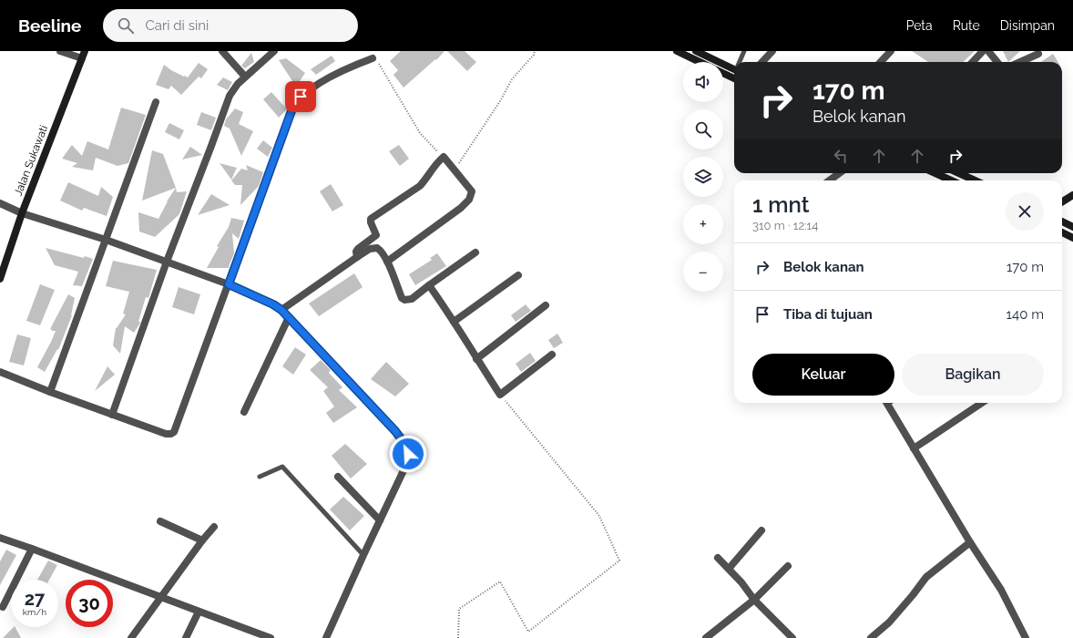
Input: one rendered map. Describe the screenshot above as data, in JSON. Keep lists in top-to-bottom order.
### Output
{
  "streets": {
    "street": ["Jalan Sukawati"]
  },
  "page": {
    "header": "Beeline",
    "search": "Cari di sini",
    "nav": ["Peta", "Rute", "Disimpan"],
    "map_buttons": ["+", "−"],
    "turn": ["170 m", "Belok kanan"],
    "heading": ["1 mnt", "310 m · 12:14"],
    "list": [
      {
        "name": "Belok kanan",
        "value": "170 m"
      },
      {
        "name": "Tiba di tujuan",
        "value": "140 m"
      }
    ],
    "buttons": ["Keluar", "Bagikan"],
    "speed": "27 km/h",
    "limit": "30"
  }
}
